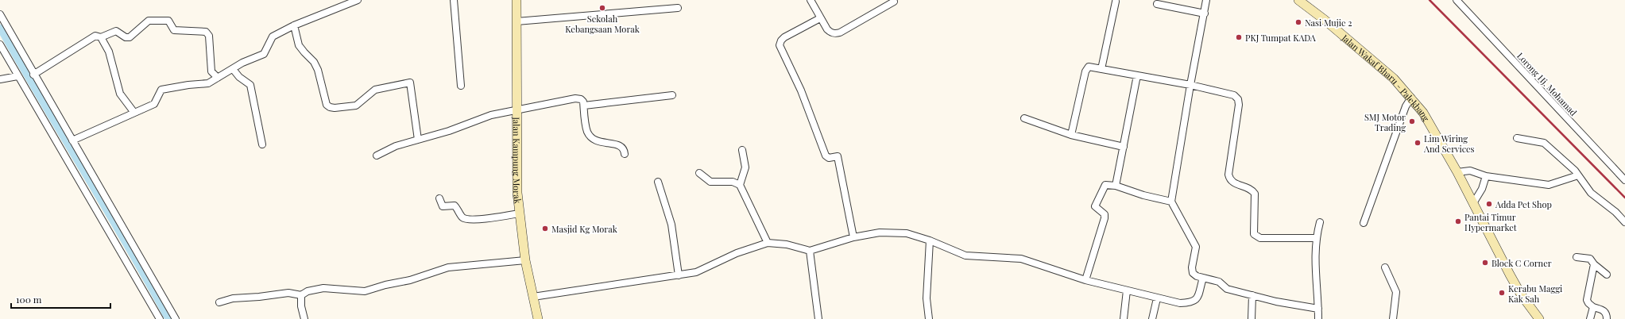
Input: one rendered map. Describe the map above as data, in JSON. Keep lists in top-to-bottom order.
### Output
{
  "streets": {
    "main road": ["Jalan Wakaf Bharu - Palekbang", "Jalan Kampung Morak"],
    "street": ["Lorong Hj. Mohamad"]
  },
  "places": [
    "Sekolah Kebangsaan Morak",
    "Nasi Mujie 2",
    "PKJ Tumpat KADA",
    "SMJ Motor Trading",
    "Lim Wiring And Services",
    "Adda Pet Shop",
    "Pantai Timur Hypermarket",
    "Masjid Kg Morak",
    "Block C Corner",
    "Kerabu Maggi Kak Sah"
  ],
  "scale_bar": "100 m"
}
